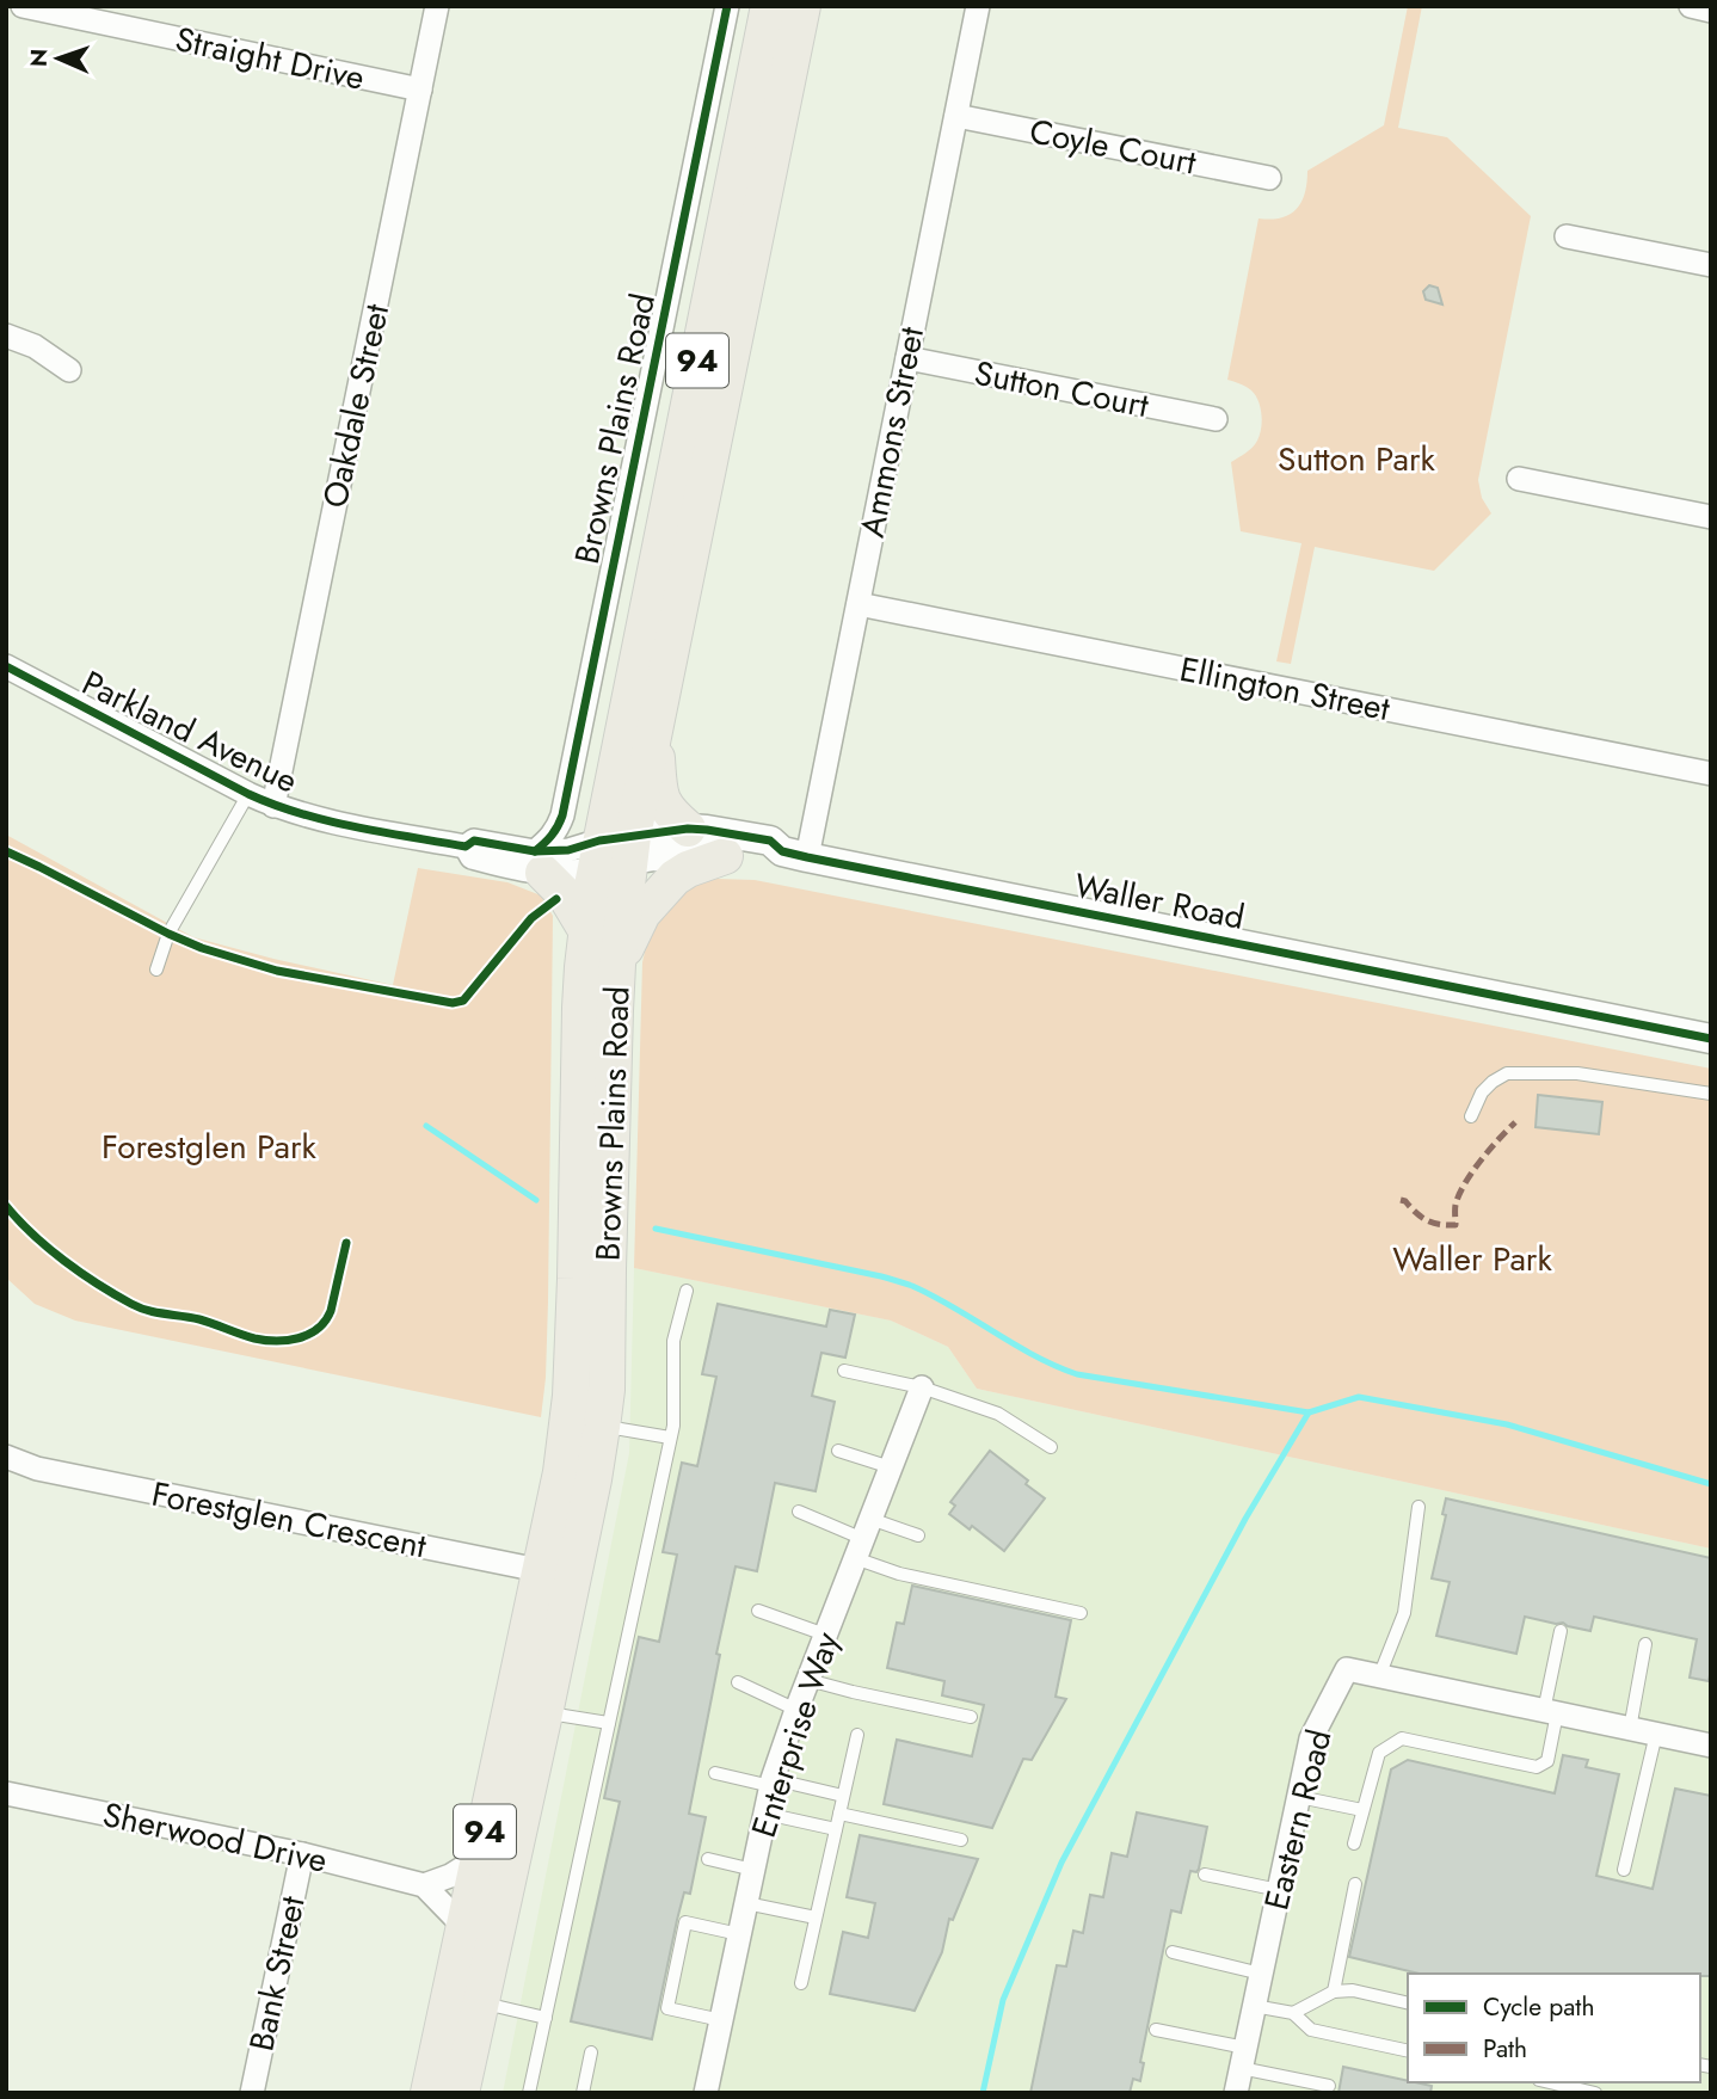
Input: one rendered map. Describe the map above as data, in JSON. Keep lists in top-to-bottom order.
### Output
{
  "streets": {
    "main road": ["94", "Browns Plains Road"],
    "street": [
      "Straight Drive",
      "Coyle Court",
      "Sutton Court",
      "Oakdale Street",
      "Ammons Street",
      "Ellington Street",
      "Parkland Avenue",
      "Waller Road",
      "Forestglen Crescent",
      "Enterprise Way",
      "Eastern Road",
      "Sherwood Drive",
      "Bank Street"
    ]
  },
  "crossings": [
    ["Straight Drive", "Oakdale Street"],
    ["Coyle Court", "Ammons Street"],
    ["Sutton Court", "Ammons Street"],
    ["Oakdale Street", "Parkland Avenue"],
    ["Browns Plains Road", "Parkland Avenue"],
    ["Browns Plains Road", "Waller Road"],
    ["Browns Plains Road", "Forestglen Crescent"],
    ["Ammons Street", "Ellington Street"],
    ["Ammons Street", "Waller Road"],
    ["Parkland Avenue", "Waller Road"],
    ["Sherwood Drive", "Bank Street"]
  ],
  "parks": ["Sutton Park", "Forestglen Park", "Waller Park"],
  "legend": ["Cycle path", "Path"],
  "north": "left"
}
